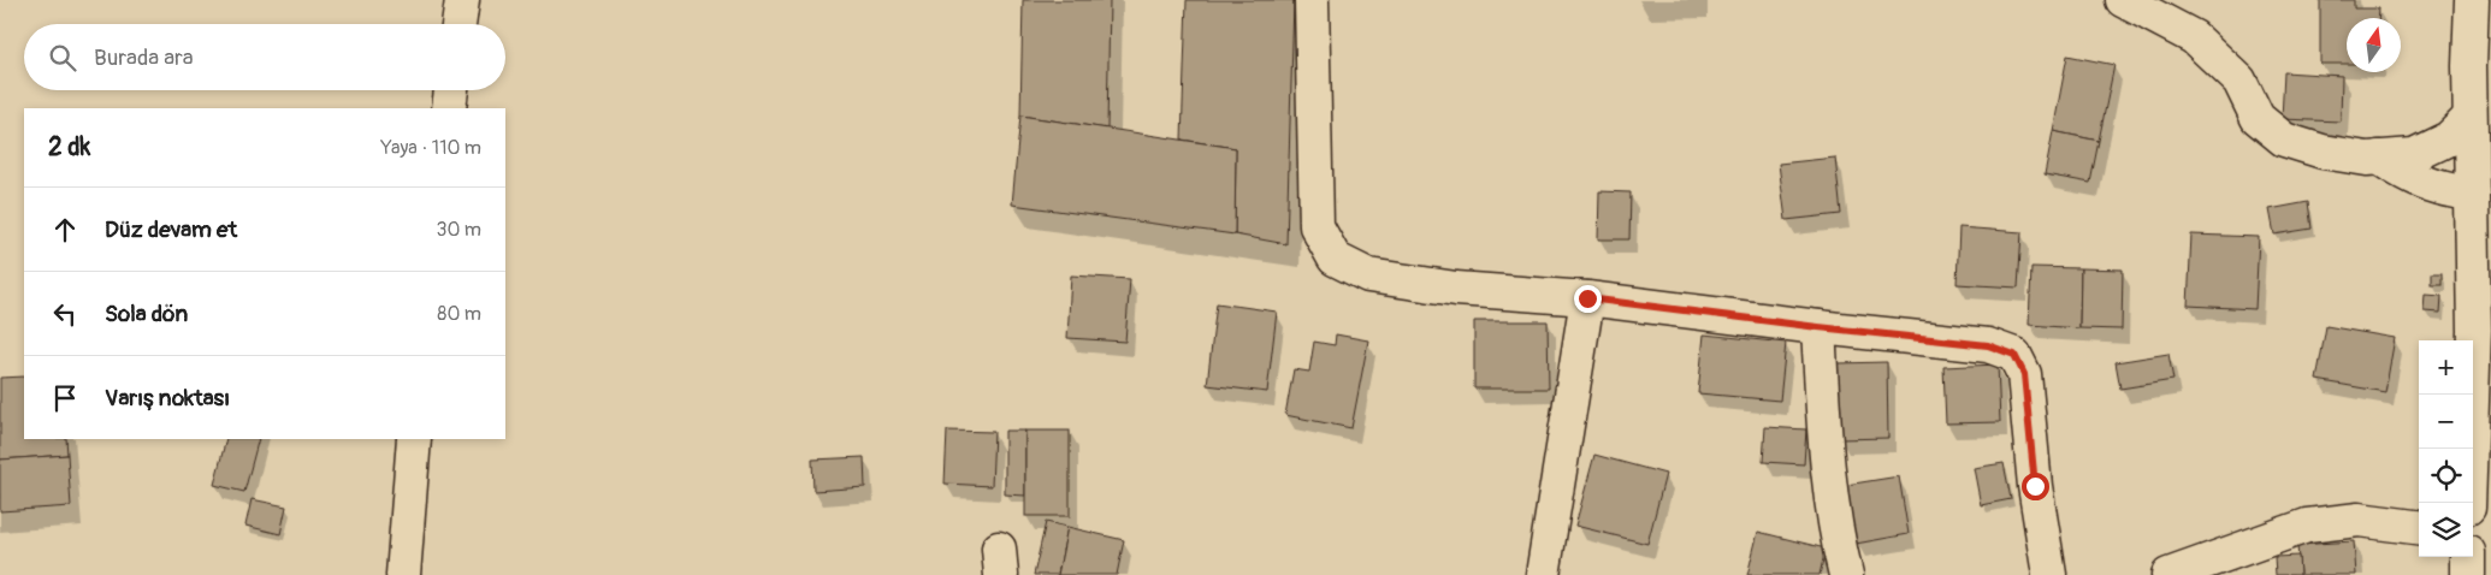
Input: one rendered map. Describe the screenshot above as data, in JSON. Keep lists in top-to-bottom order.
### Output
{
  "north": "top",
  "page": {
    "search": "Burada ara",
    "heading": ["2 dk", "Yaya · 110 m"],
    "list": [
      ["Düz devam et", "30 m"],
      ["Sola dön", "80 m"],
      "Varış noktası"
    ],
    "map_buttons": ["+", "−"]
  }
}
